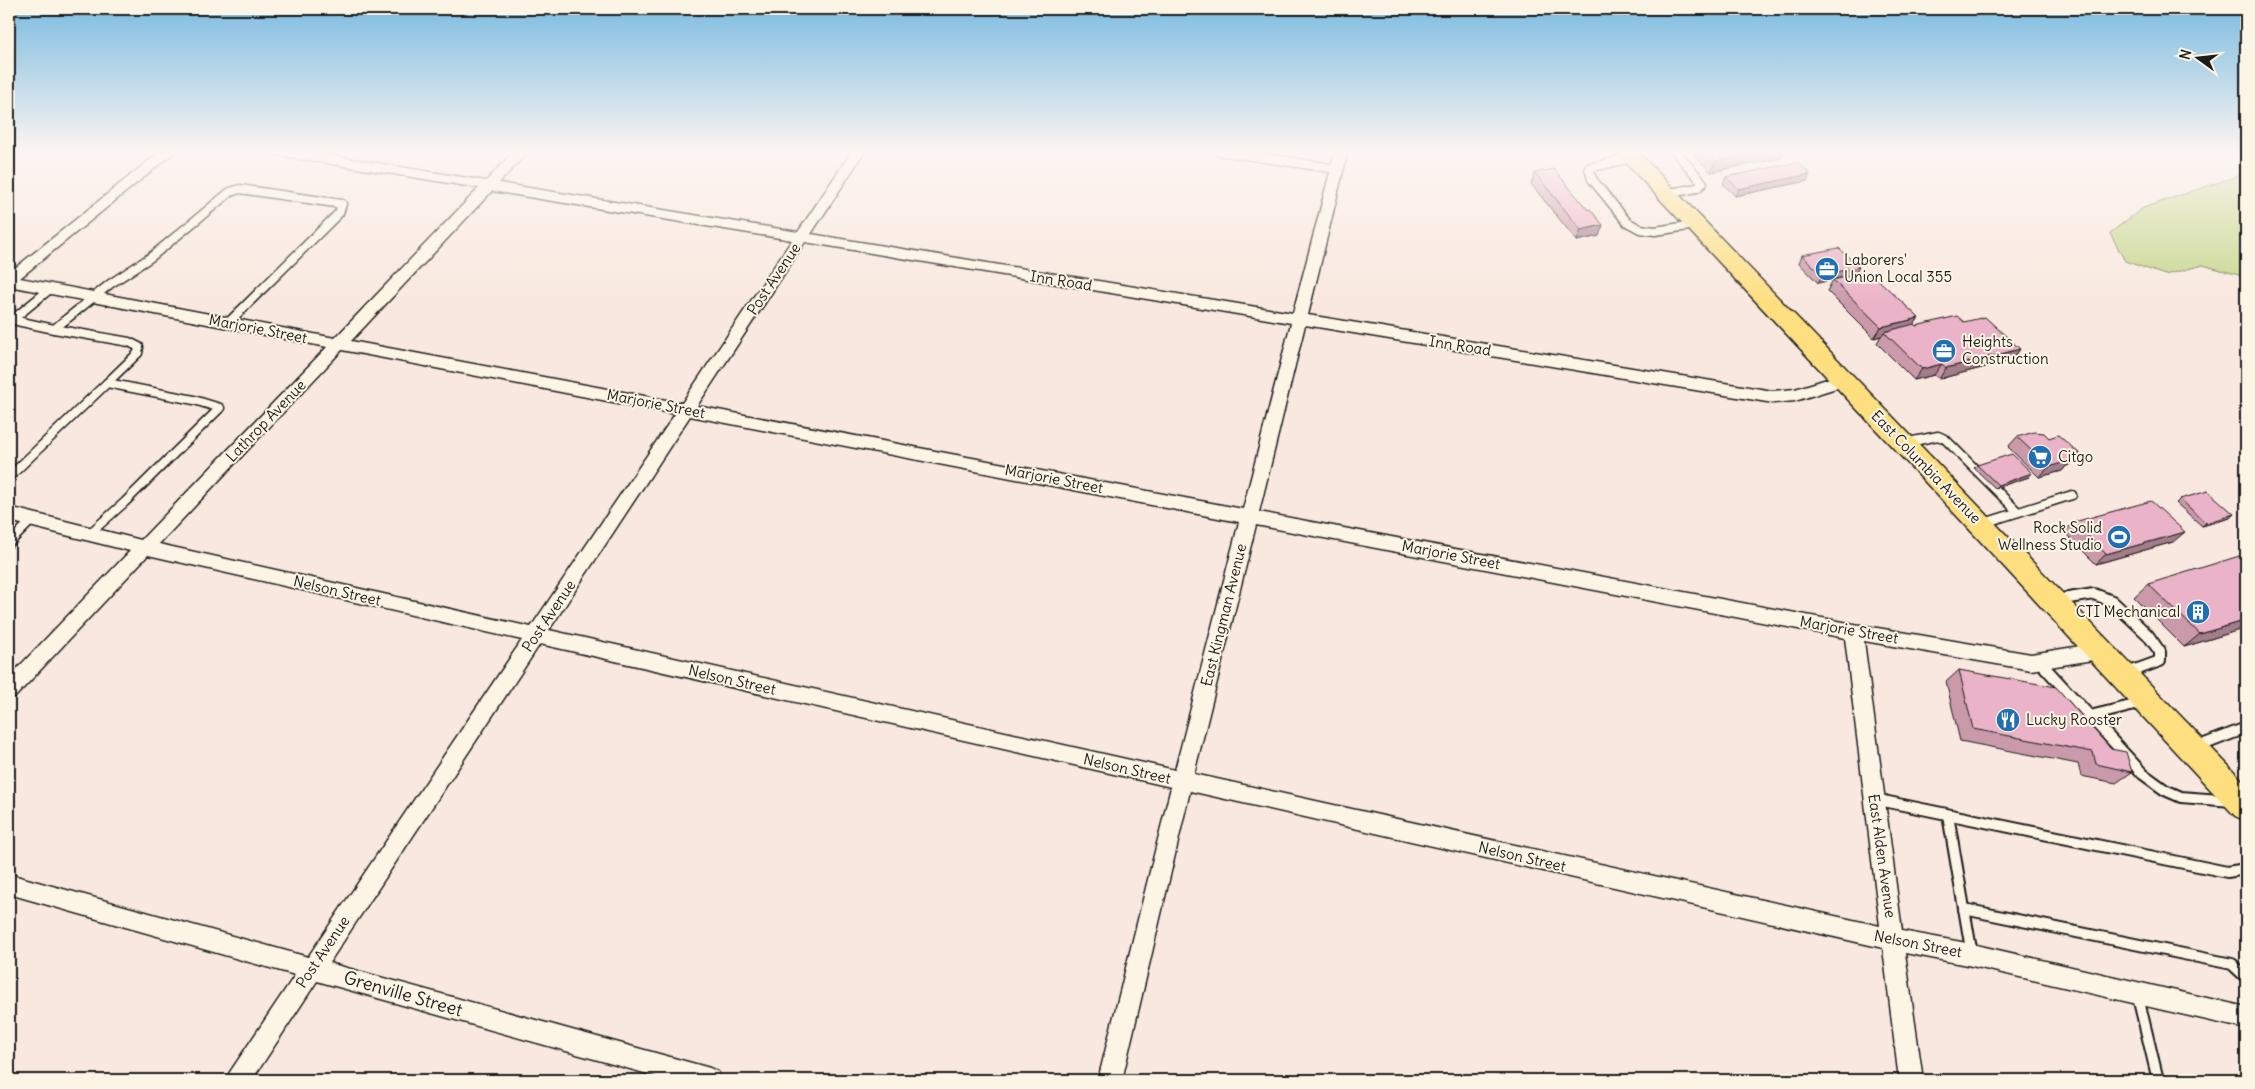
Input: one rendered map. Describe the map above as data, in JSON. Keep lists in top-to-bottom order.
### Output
{
  "streets": {
    "main road": ["East Columbia Avenue"],
    "street": [
      "Post Avenue",
      "Inn Road",
      "Marjorie Street",
      "Lathrop Avenue",
      "Nelson Street",
      "East Kingman Avenue",
      "East Alden Avenue",
      "Grenville Street"
    ]
  },
  "crossings": [
    ["Post Avenue", "Inn Road"],
    ["Post Avenue", "Marjorie Street"],
    ["Post Avenue", "Nelson Street"],
    ["Post Avenue", "Grenville Street"],
    ["Inn Road", "East Columbia Avenue"],
    ["Inn Road", "East Kingman Avenue"],
    ["Marjorie Street", "Lathrop Avenue"],
    ["Marjorie Street", "East Columbia Avenue"],
    ["Marjorie Street", "East Kingman Avenue"],
    ["Marjorie Street", "East Alden Avenue"],
    ["Lathrop Avenue", "Nelson Street"],
    ["Nelson Street", "East Kingman Avenue"],
    ["Nelson Street", "East Alden Avenue"]
  ],
  "places": {
    "office": ["Laborers' Union Local 355", "Heights Construction"],
    "supermarket": ["Citgo"],
    "sports": ["Rock Solid Wellness Studio"],
    "building": ["CTI Mechanical"],
    "restaurant": ["Lucky Rooster"]
  },
  "north": "left"
}
